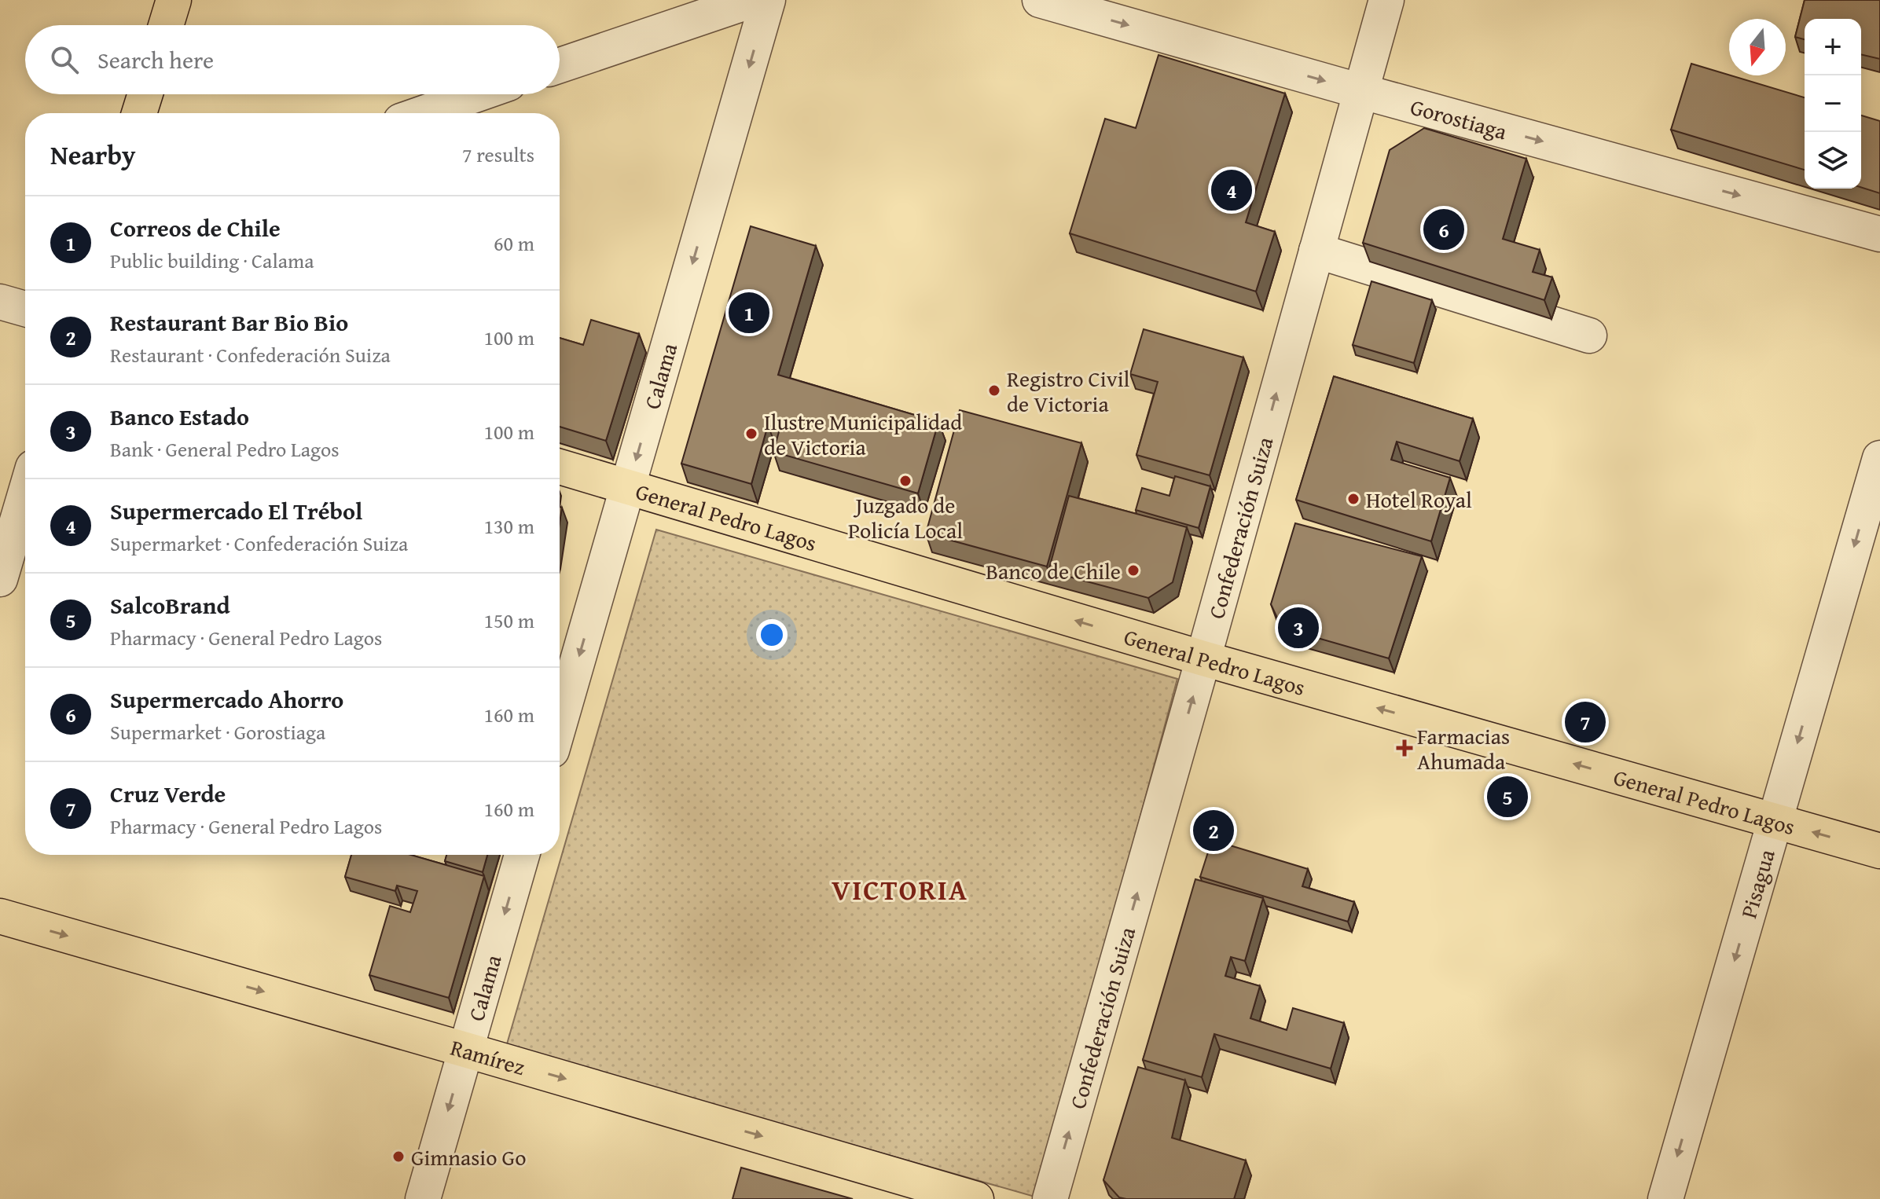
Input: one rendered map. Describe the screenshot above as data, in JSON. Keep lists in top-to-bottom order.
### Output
{
  "streets": {
    "main road": ["General Pedro Lagos", "Ramírez"],
    "street": [
      "Gorostiaga",
      "Calama",
      "Confederación Suiza",
      "Pisagua"
    ]
  },
  "crossings": [
    ["Gorostiaga", "Confederación Suiza"],
    ["Calama", "General Pedro Lagos"],
    ["Calama", "Ramírez"],
    ["General Pedro Lagos", "Confederación Suiza"],
    ["General Pedro Lagos", "Pisagua"]
  ],
  "one_way": [
    "Calama",
    "General Pedro Lagos",
    "Confederación Suiza",
    "Pisagua",
    "Ramírez"
  ],
  "districts": ["VICTORIA"],
  "places": {
    "other": [
      "Registro Civil de Victoria",
      "Ilustre Municipalidad de Victoria",
      "Juzgado de Policía Local",
      "Hotel Royal",
      "Banco de Chile",
      "Gimnasio Go"
    ],
    "health": ["Farmacias Ahumada"]
  },
  "north": "bottom",
  "page": {
    "map_buttons": ["+", "−"],
    "search": "Search here",
    "heading": ["Nearby", "7 results"],
    "pins": [
      "4",
      "6",
      "1",
      "3",
      "7",
      "5",
      "2"
    ],
    "list": [
      {
        "mark": "1",
        "name": "Correos de Chile",
        "note": "Public building · Calama",
        "value": "60 m"
      },
      {
        "mark": "2",
        "name": "Restaurant Bar Bio Bio",
        "note": "Restaurant · Confederación Suiza",
        "value": "100 m"
      },
      {
        "mark": "3",
        "name": "Banco Estado",
        "note": "Bank · General Pedro Lagos",
        "value": "100 m"
      },
      {
        "mark": "4",
        "name": "Supermercado El Trébol",
        "note": "Supermarket · Confederación Suiza",
        "value": "130 m"
      },
      {
        "mark": "5",
        "name": "SalcoBrand",
        "note": "Pharmacy · General Pedro Lagos",
        "value": "150 m"
      },
      {
        "mark": "6",
        "name": "Supermercado Ahorro",
        "note": "Supermarket · Gorostiaga",
        "value": "160 m"
      },
      {
        "mark": "7",
        "name": "Cruz Verde",
        "note": "Pharmacy · General Pedro Lagos",
        "value": "160 m"
      }
    ]
  }
}
